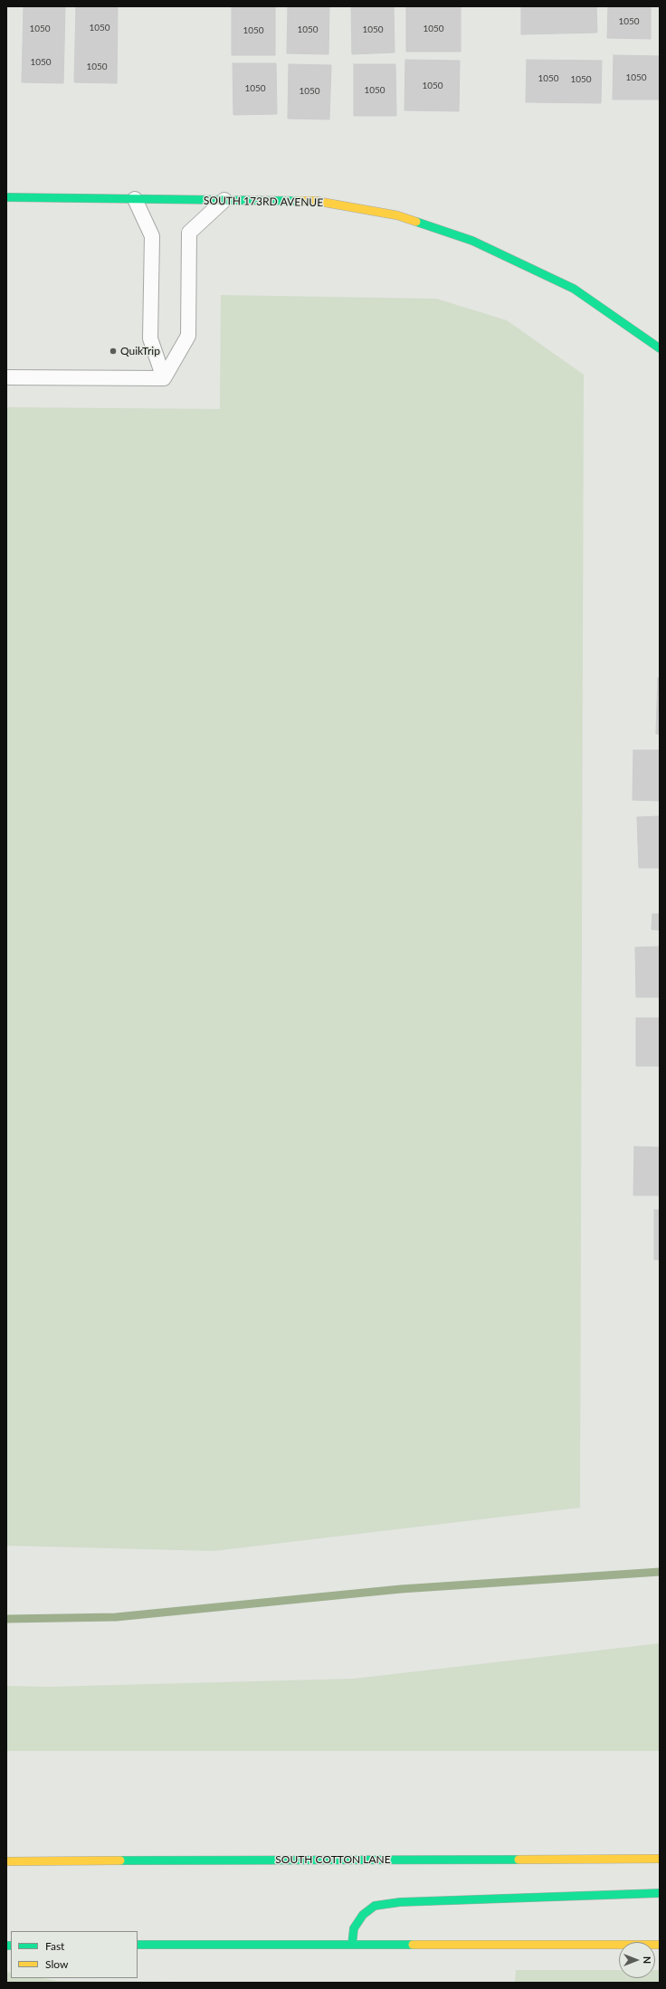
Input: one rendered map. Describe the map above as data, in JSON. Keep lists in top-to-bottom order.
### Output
{
  "streets": {
    "main road": ["SOUTH 173RD AVENUE", "SOUTH COTTON LANE"]
  },
  "places": ["QuikTrip"],
  "house_numbers": [
    "1050",
    "1050",
    "1050",
    "1050",
    "1050",
    "1050",
    "1050",
    "1050",
    "1050",
    "1050",
    "1050",
    "1050",
    "1050",
    "1050",
    "1050",
    "1050"
  ],
  "legend": ["Fast", "Slow"],
  "north": "right"
}
